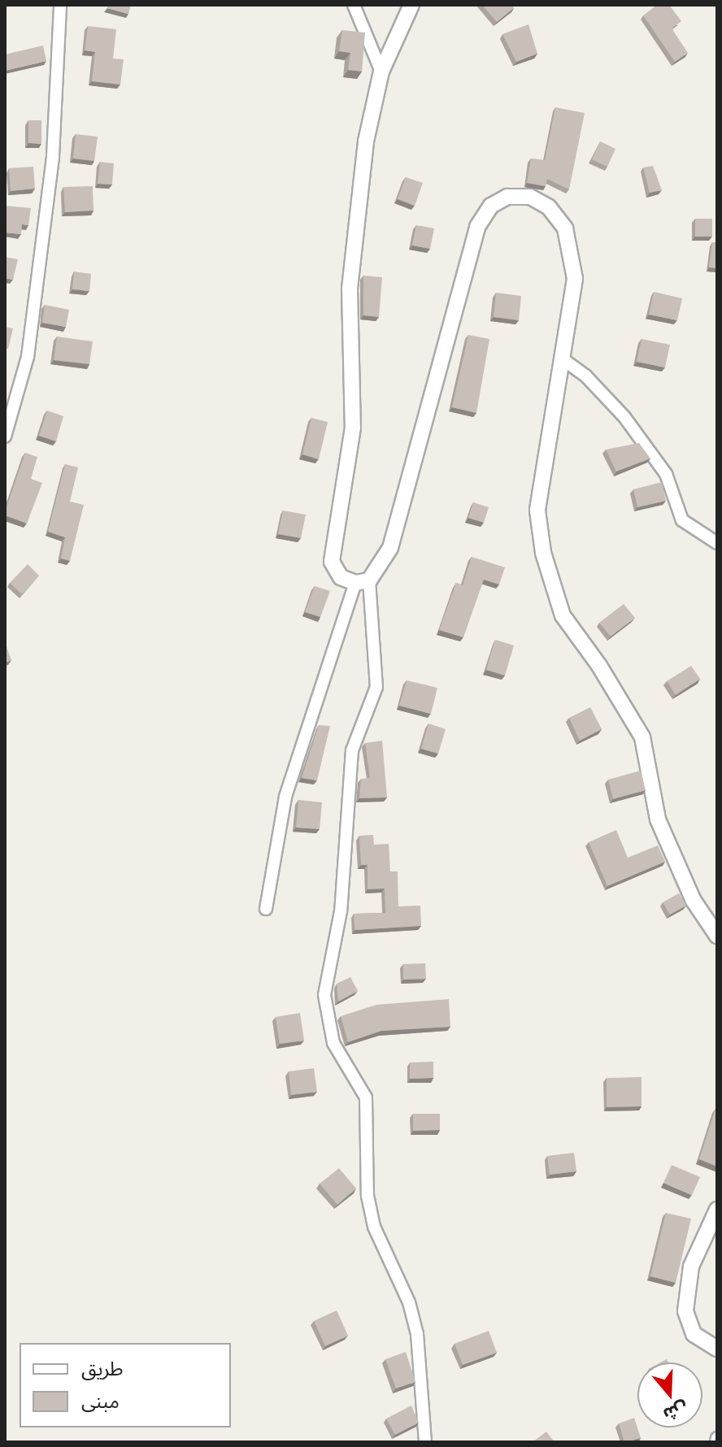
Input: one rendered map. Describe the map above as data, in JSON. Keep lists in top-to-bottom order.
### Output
{
  "legend": ["طريق", "مبنى"],
  "north": "bottom"
}
